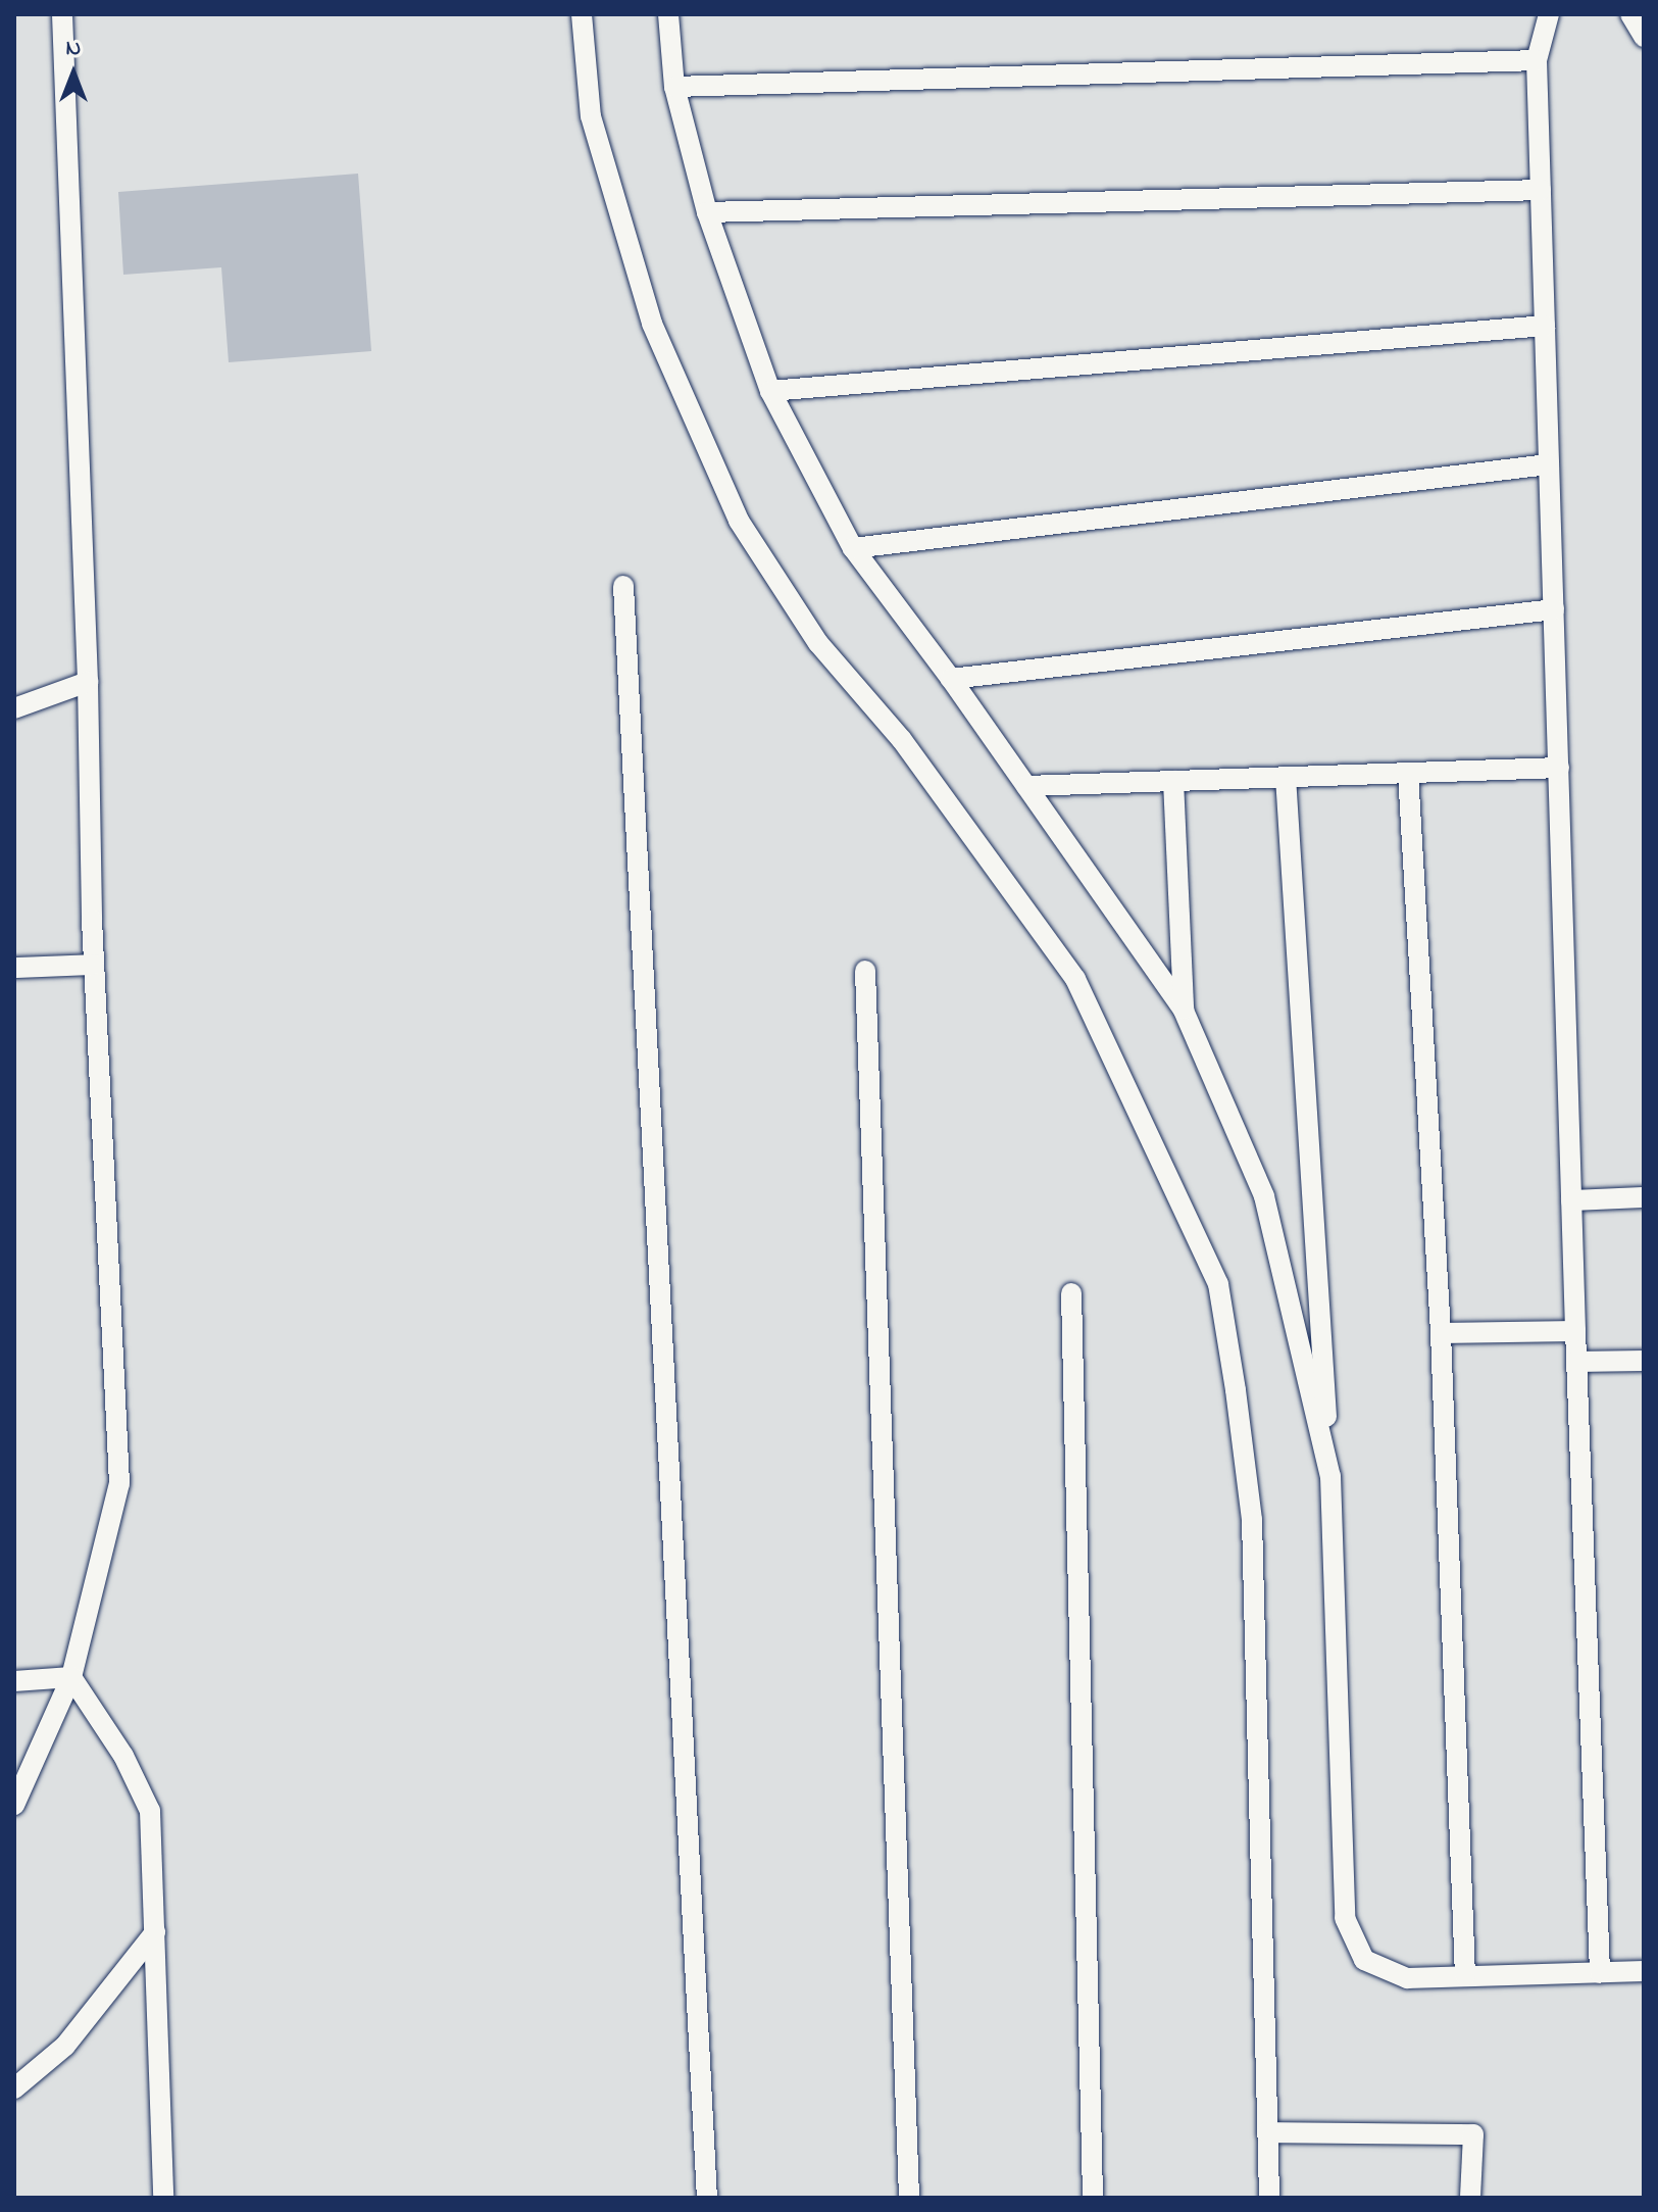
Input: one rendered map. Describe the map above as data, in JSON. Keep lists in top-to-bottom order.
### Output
{
  "north": "top"
}
